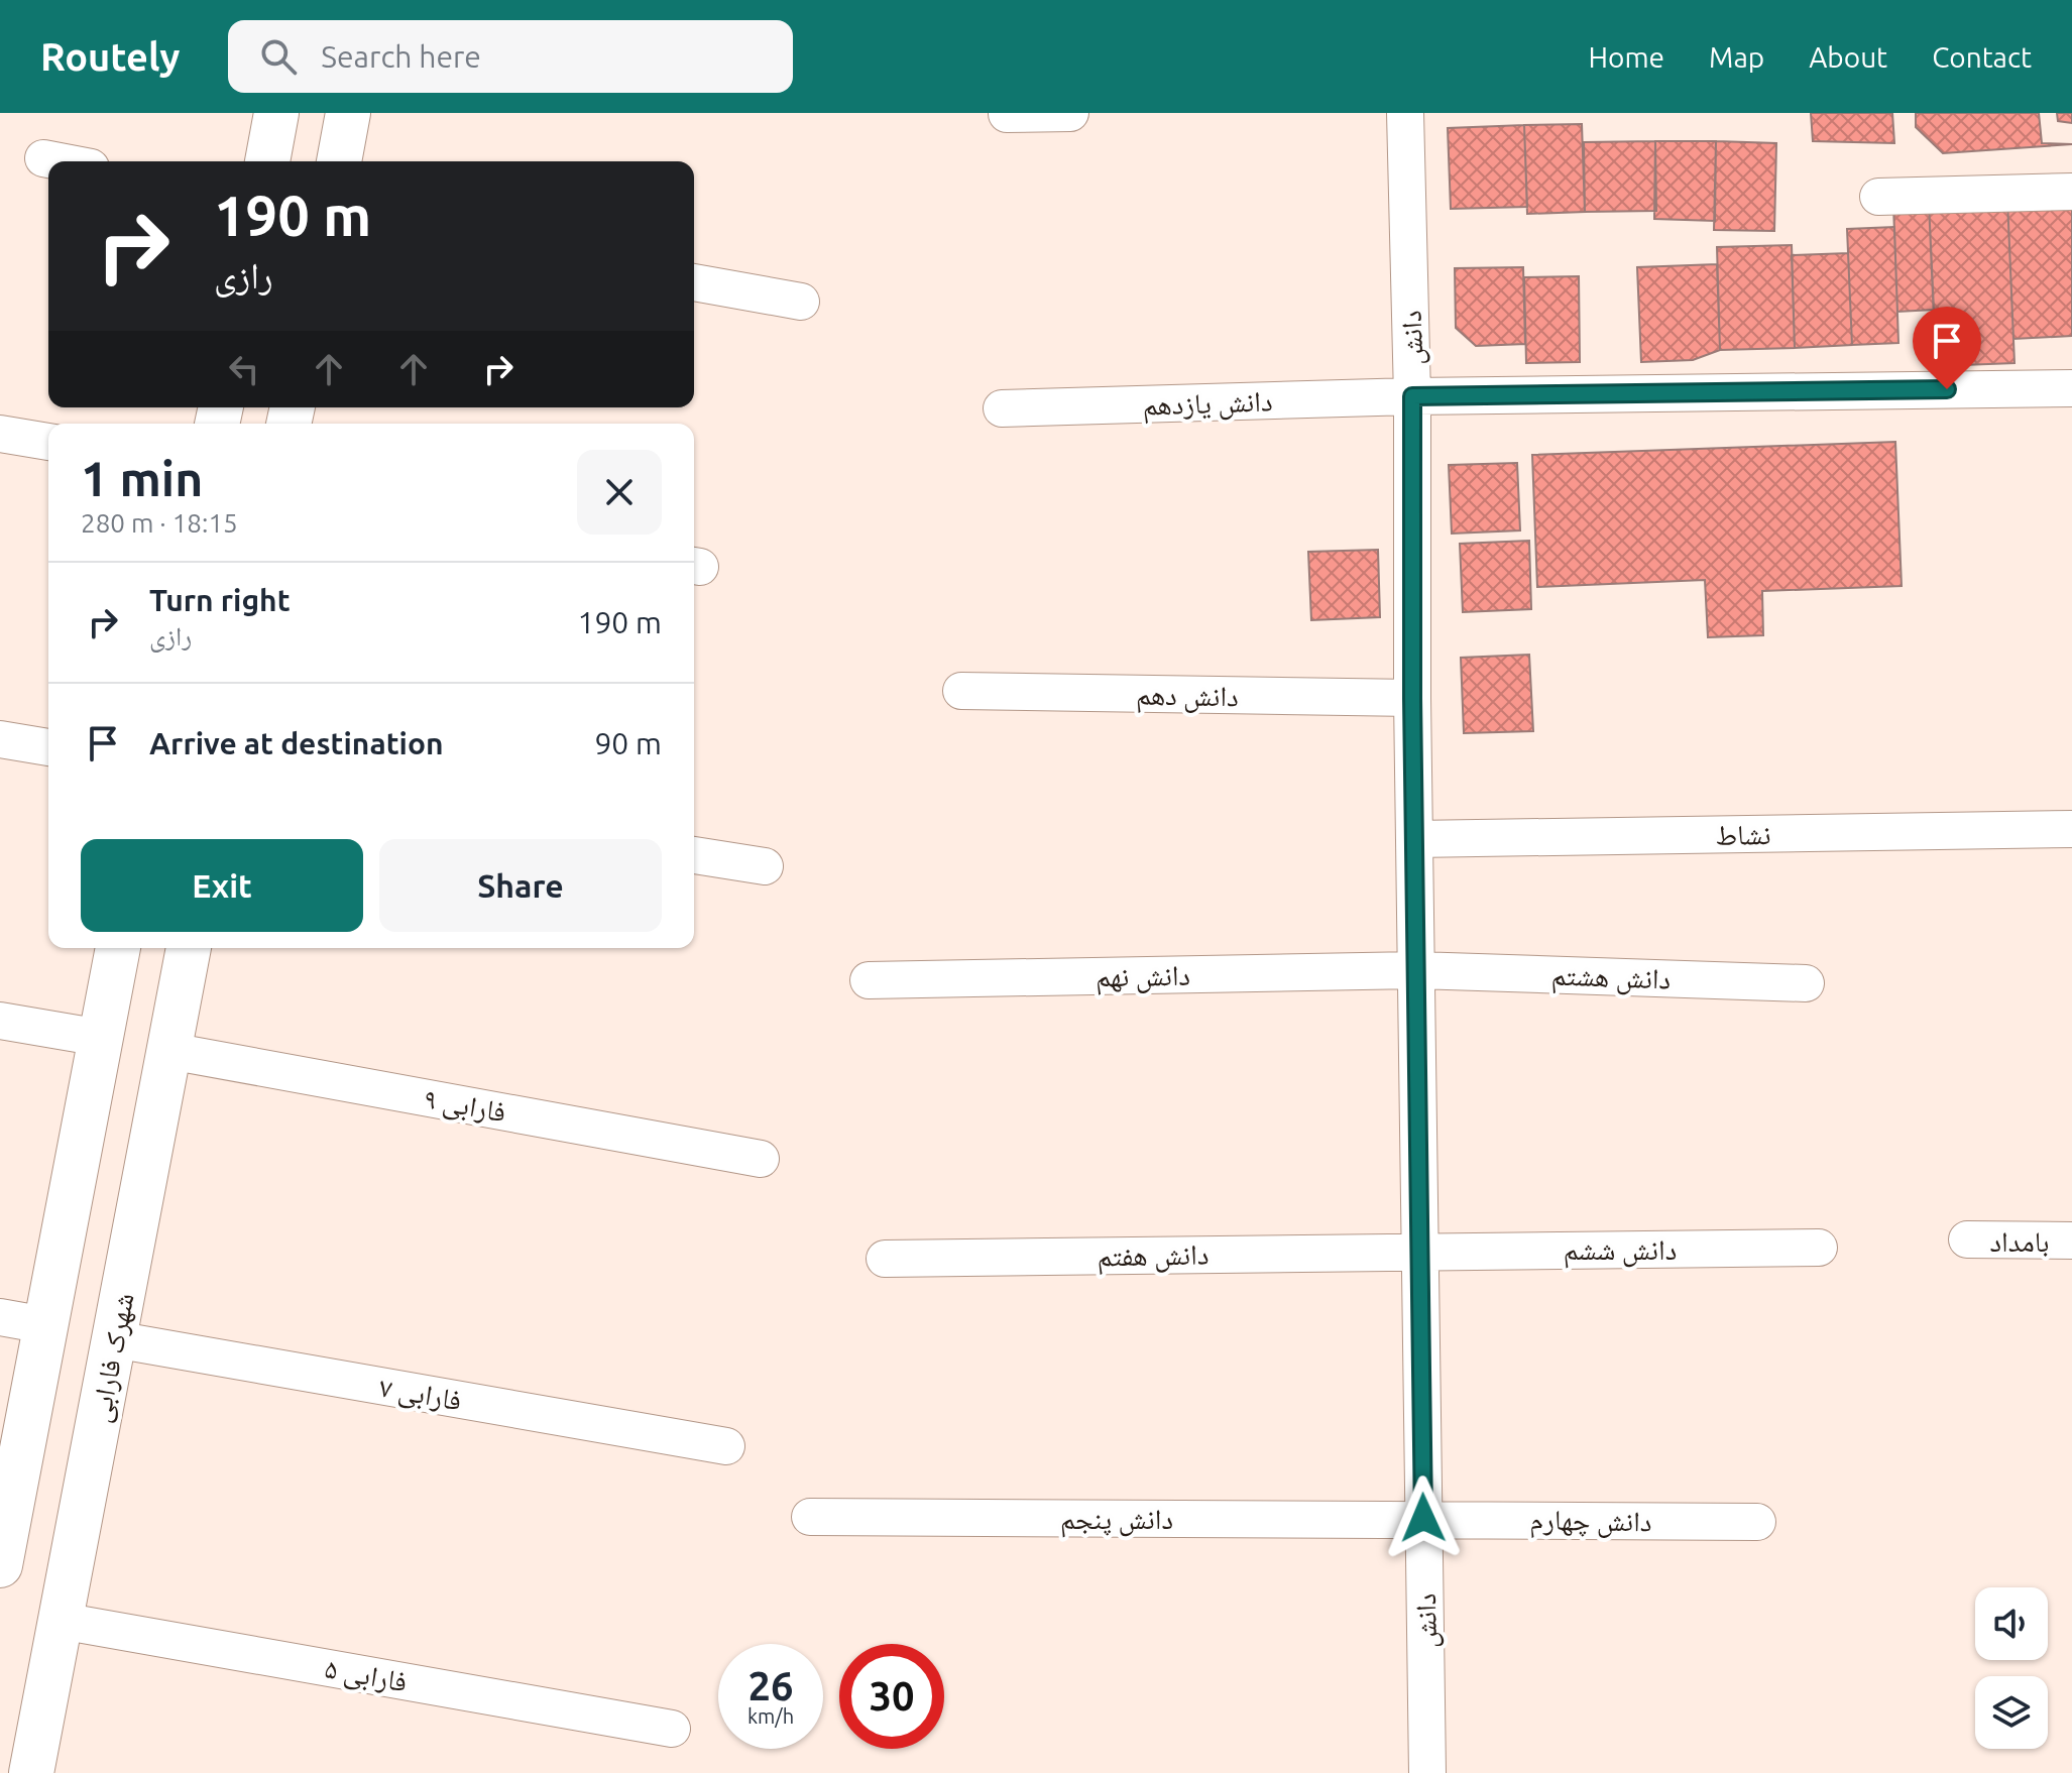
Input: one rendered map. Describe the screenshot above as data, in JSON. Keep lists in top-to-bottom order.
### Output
{
  "streets": {
    "main road": ["شهرک فارابی"],
    "street": [
      "دانش",
      "دانش یازدهم",
      "دانش دهم",
      "نشاط",
      "دانش نهم",
      "دانش هشتم",
      "فارابی ۹",
      "بامداد",
      "دانش ششم",
      "دانش هفتم",
      "فارابی ۷",
      "دانش پنجم",
      "دانش چهارم",
      "فارابی ۵"
    ]
  },
  "crossings": [
    ["دانش", "دانش یازدهم"],
    ["دانش", "دانش دهم"],
    ["دانش", "نشاط"],
    ["دانش", "دانش نهم"],
    ["دانش", "دانش هشتم"],
    ["دانش", "دانش ششم"],
    ["دانش", "دانش هفتم"],
    ["دانش", "دانش پنجم"],
    ["دانش", "دانش چهارم"],
    ["دانش نهم", "دانش هشتم"],
    ["فارابی ۹", "شهرک فارابی"],
    ["دانش ششم", "دانش هفتم"],
    ["شهرک فارابی", "فارابی ۷"],
    ["شهرک فارابی", "فارابی ۵"],
    ["دانش پنجم", "دانش چهارم"]
  ],
  "page": {
    "header": "Routely",
    "search": "Search here",
    "nav": [
      "Home",
      "Map",
      "About",
      "Contact"
    ],
    "turn": ["190 m", "رازی"],
    "heading": ["1 min", "280 m · 18:15"],
    "list": [
      {
        "name": "Turn right",
        "note": "رازی",
        "value": "190 m"
      },
      {
        "name": "Arrive at destination",
        "value": "90 m"
      }
    ],
    "buttons": ["Exit", "Share"],
    "speed": "26 km/h",
    "limit": "30"
  }
}
